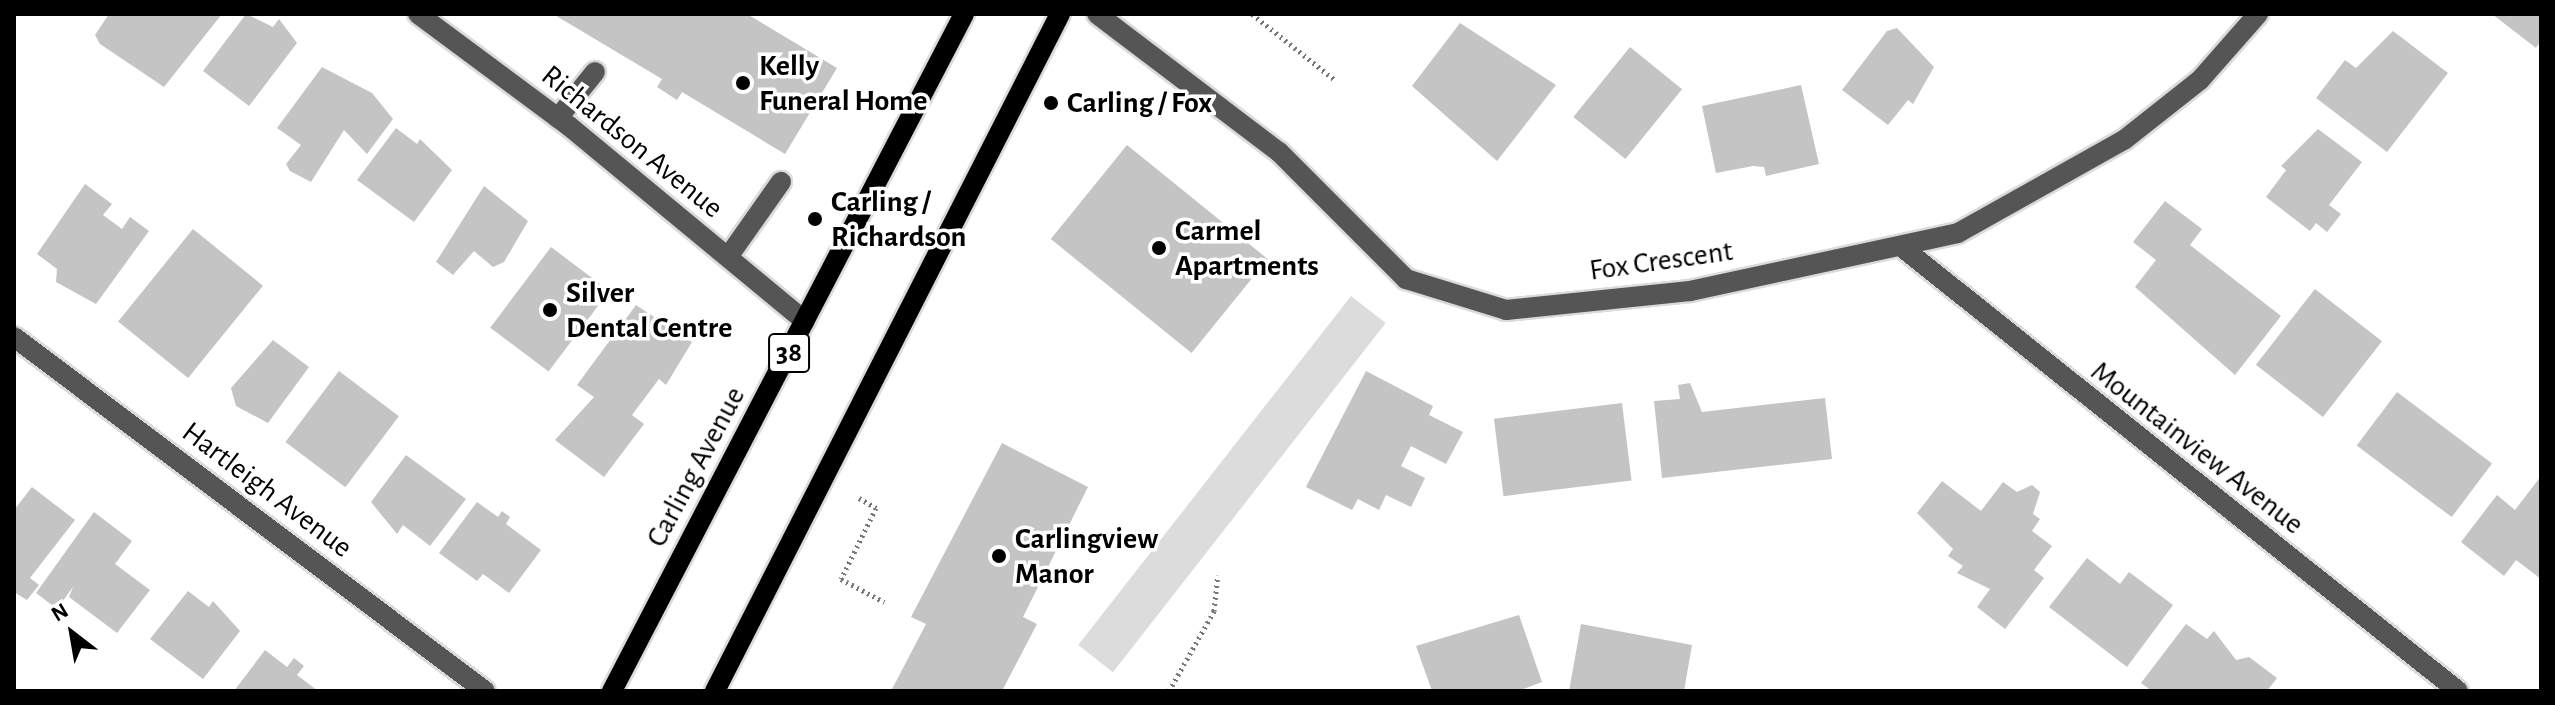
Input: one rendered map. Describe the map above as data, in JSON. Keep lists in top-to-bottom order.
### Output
{
  "streets": {
    "main road": ["38", "Carling Avenue"],
    "street": [
      "Richardson Avenue",
      "Fox Crescent",
      "Mountainview Avenue",
      "Hartleigh Avenue"
    ]
  },
  "crossings": [
    ["Richardson Avenue", "Carling Avenue"],
    ["Fox Crescent", "Mountainview Avenue"]
  ],
  "places": [
    "Kelly Funeral Home",
    "Carling / Fox",
    "Carling / Richardson",
    "Carmel Apartments",
    "Silver Dental Centre",
    "Carlingview Manor"
  ],
  "north": "top left"
}
